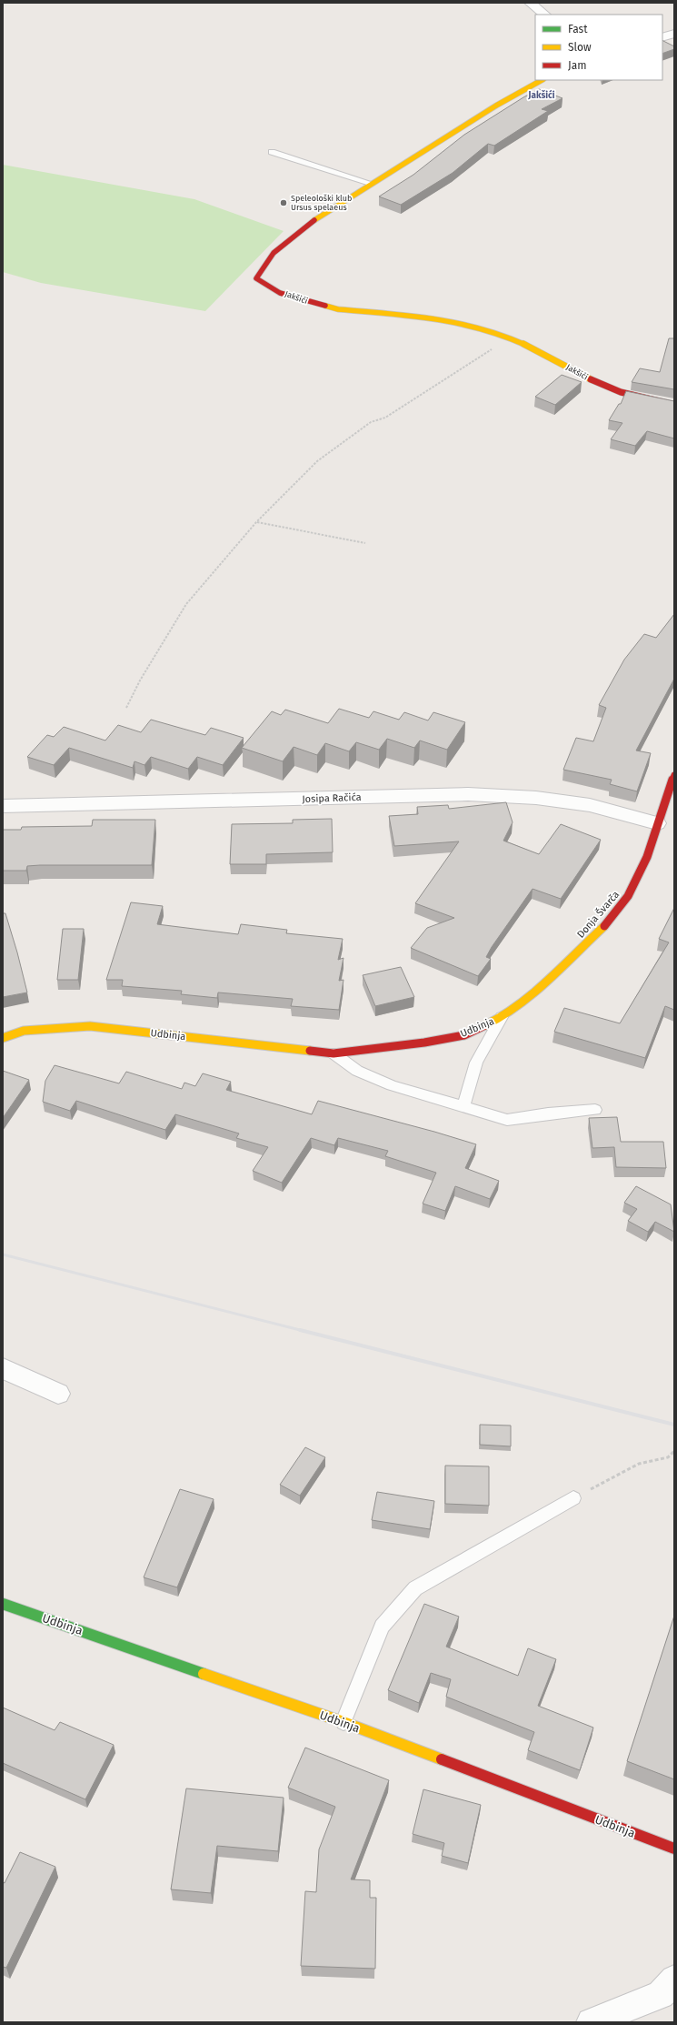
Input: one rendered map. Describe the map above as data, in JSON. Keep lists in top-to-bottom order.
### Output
{
  "streets": {
    "street": [
      "Jakšići",
      "Josipa Račića",
      "Donja Švarča",
      "Udbinja"
    ]
  },
  "crossings": [
    ["Josipa Račića", "Donja Švarča"],
    ["Donja Švarča", "Udbinja"]
  ],
  "districts": ["Jakšići"],
  "places": ["Speleološki klub Ursus spelaeus"],
  "legend": ["Fast", "Slow", "Jam"]
}
